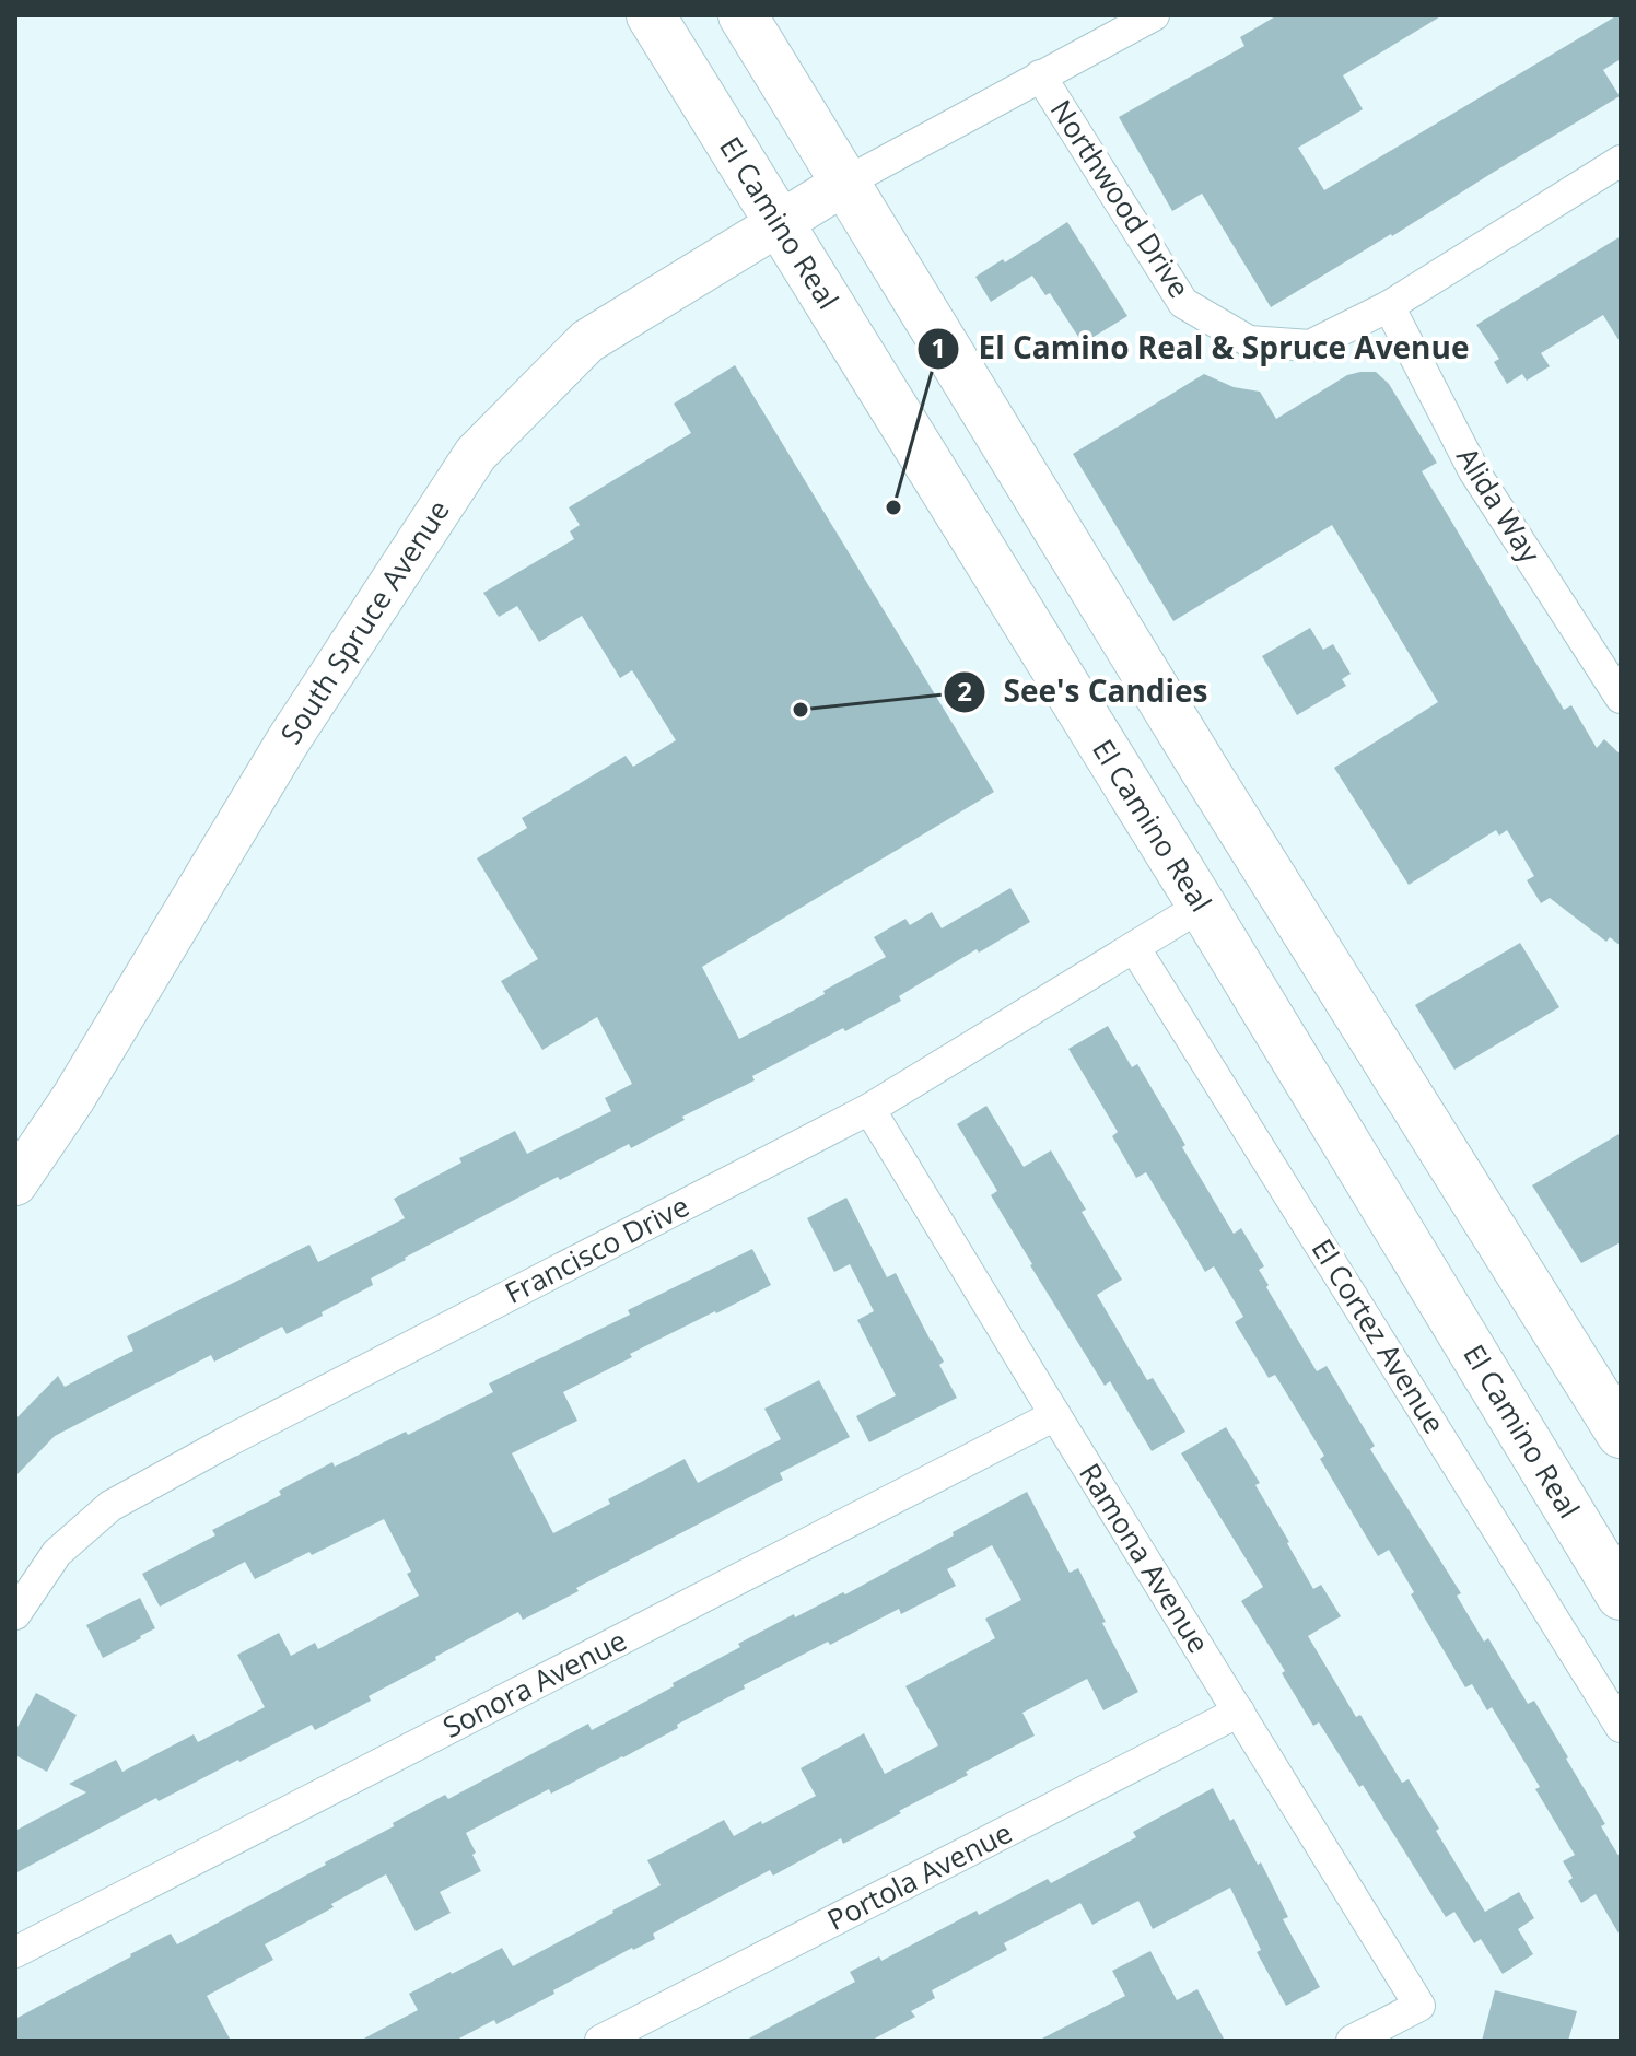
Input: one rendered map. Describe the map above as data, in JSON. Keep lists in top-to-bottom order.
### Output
{
  "streets": {
    "main road": ["El Camino Real", "South Spruce Avenue"],
    "street": [
      "Northwood Drive",
      "Alida Way",
      "Francisco Drive",
      "El Cortez Avenue",
      "Ramona Avenue",
      "Sonora Avenue",
      "Portola Avenue"
    ]
  },
  "crossings": [
    ["Northwood Drive", "Alida Way"],
    ["El Camino Real", "South Spruce Avenue"],
    ["El Camino Real", "Francisco Drive"],
    ["Francisco Drive", "El Cortez Avenue"],
    ["Francisco Drive", "Ramona Avenue"],
    ["Ramona Avenue", "Sonora Avenue"],
    ["Ramona Avenue", "Portola Avenue"]
  ],
  "places": ["El Camino Real & Spruce Avenue", "See's Candies"]
}
